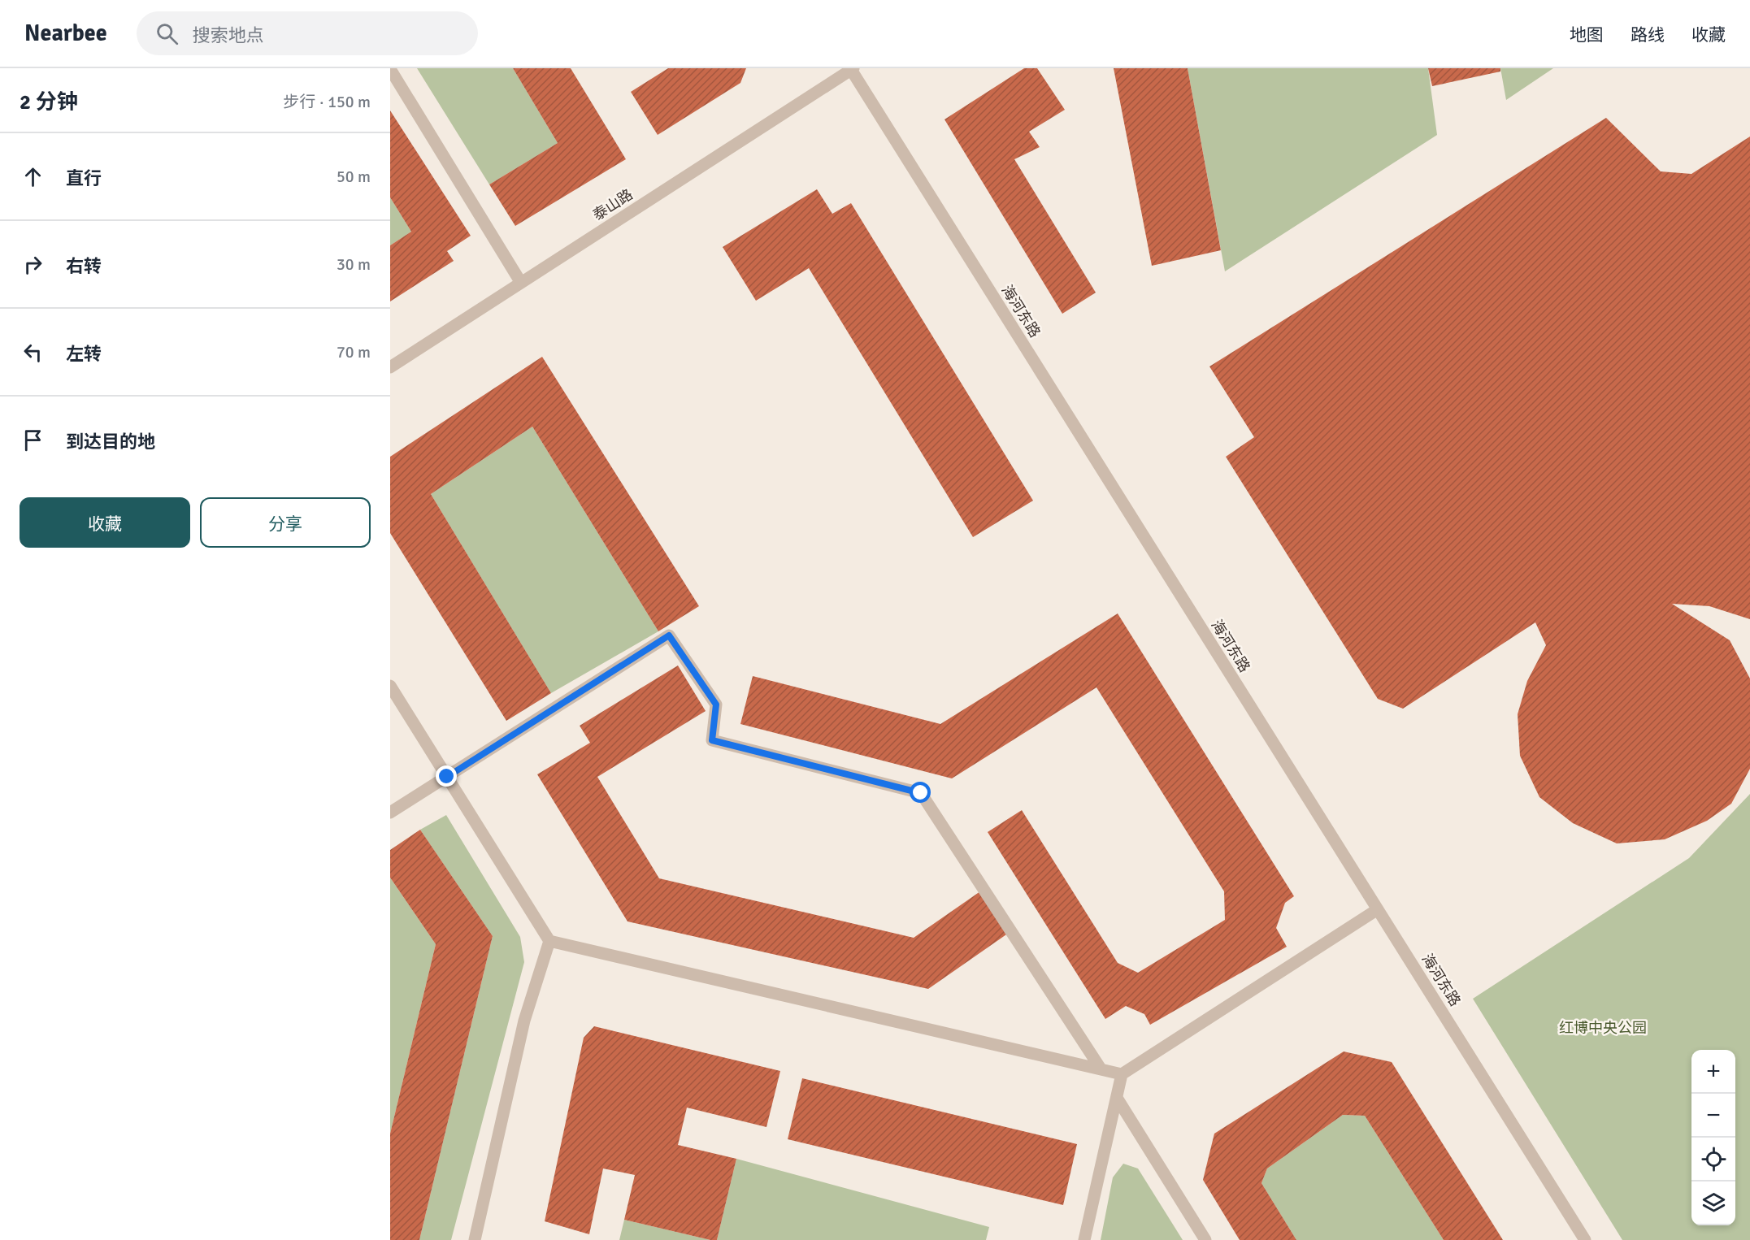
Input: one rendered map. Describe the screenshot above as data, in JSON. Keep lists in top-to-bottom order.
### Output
{
  "streets": {
    "street": ["泰山路", "海河东路"]
  },
  "crossings": [
    ["泰山路", "海河东路"]
  ],
  "parks": ["红博中央公园"],
  "page": {
    "header": "Nearbee",
    "search": "搜索地点",
    "nav": ["地图", "路线", "收藏"],
    "heading": ["2 分钟", "步行 · 150 m"],
    "list": [
      ["直行", "50 m"],
      ["右转", "30 m"],
      ["左转", "70 m"],
      "到达目的地"
    ],
    "buttons": ["收藏", "分享"],
    "map_buttons": ["+", "−"]
  }
}
